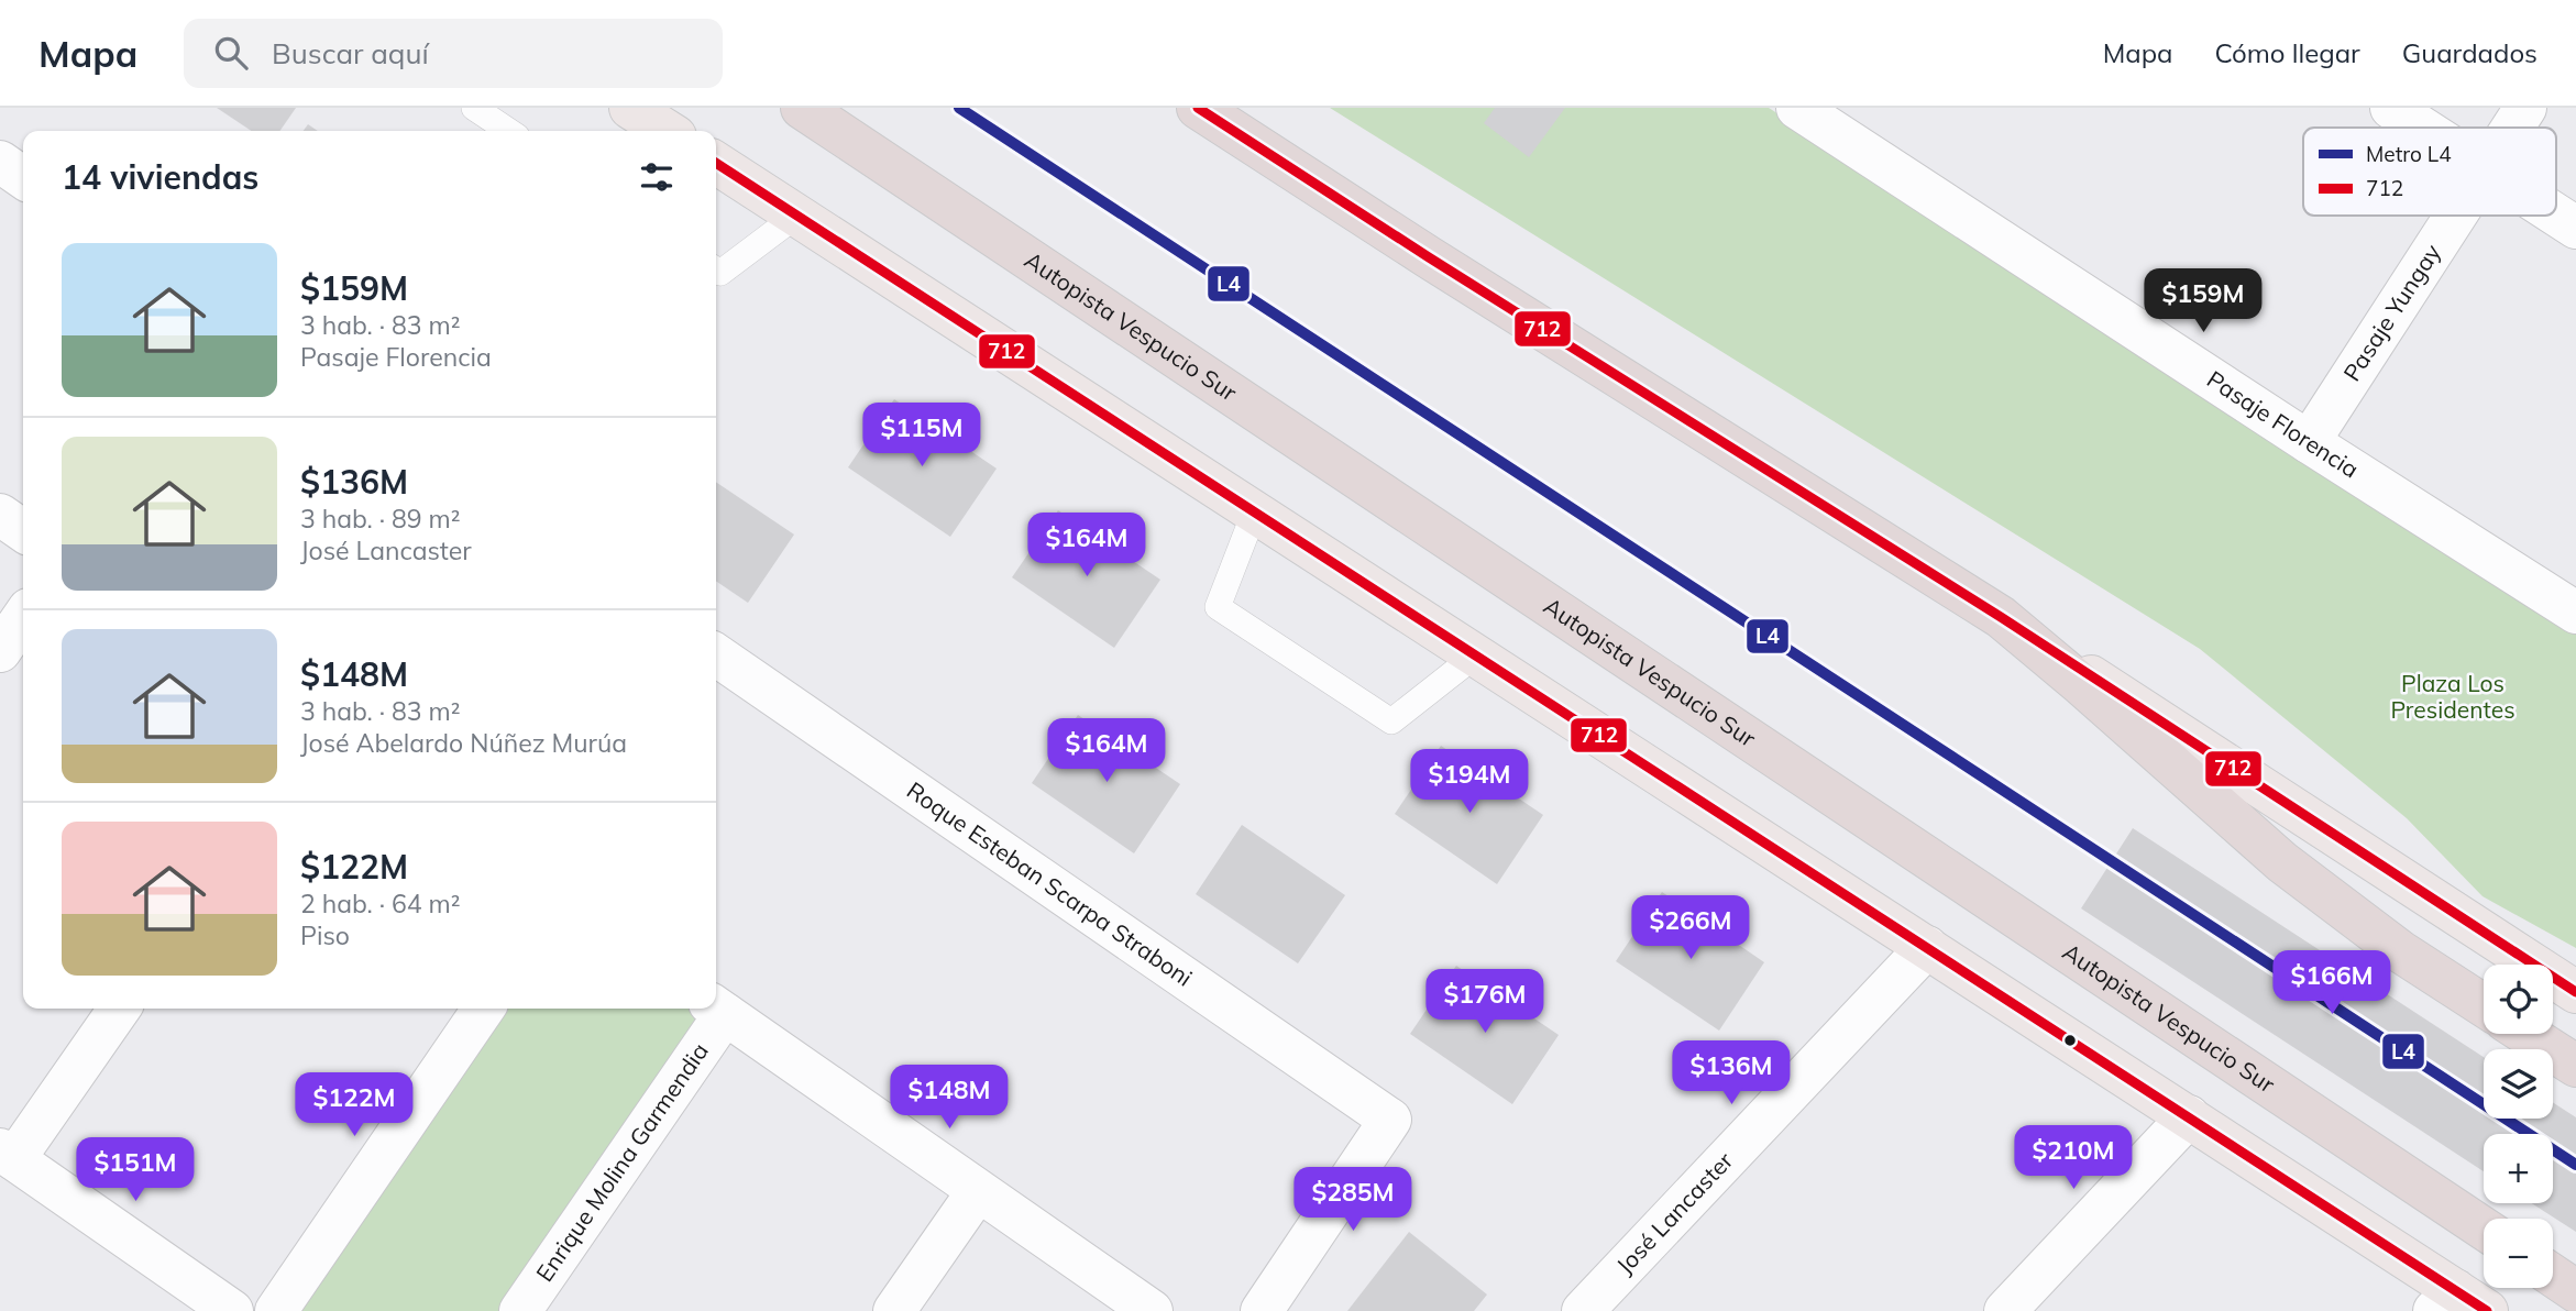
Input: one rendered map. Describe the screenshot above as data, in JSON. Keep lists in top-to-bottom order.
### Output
{
  "streets": {
    "highway": ["Autopista Vespucio Sur"],
    "street": [
      "Pasaje Yungay",
      "Pasaje Florencia",
      "Roque Esteban Scarpa Straboni",
      "Enrique Molina Garmendia",
      "José Lancaster"
    ]
  },
  "crossings": [
    ["Pasaje Yungay", "Pasaje Florencia"]
  ],
  "parks": ["Plaza Los Presidentes"],
  "lines": ["metro line L4", "transit line 712"],
  "legend": ["Metro L4", "712"],
  "page": {
    "header": "Mapa",
    "search": "Buscar aquí",
    "nav": ["Mapa", "Cómo llegar", "Guardados"],
    "heading": "14 viviendas",
    "list": [
      {
        "name": "$159M",
        "note": "3 hab. · 83 m² · Pasaje Florencia"
      },
      {
        "name": "$136M",
        "note": "3 hab. · 89 m² · José Lancaster"
      },
      {
        "name": "$148M",
        "note": "3 hab. · 83 m² · José Abelardo Núñez Murúa"
      },
      {
        "name": "$122M",
        "note": "2 hab. · 64 m² · Piso"
      }
    ],
    "price": [
      "$159M",
      "$115M",
      "$164M",
      "$164M",
      "$194M",
      "$266M",
      "$166M",
      "$176M",
      "$136M",
      "$148M",
      "$122M",
      "$210M",
      "$151M",
      "$285M"
    ],
    "map_buttons": ["+", "−"]
  }
}
